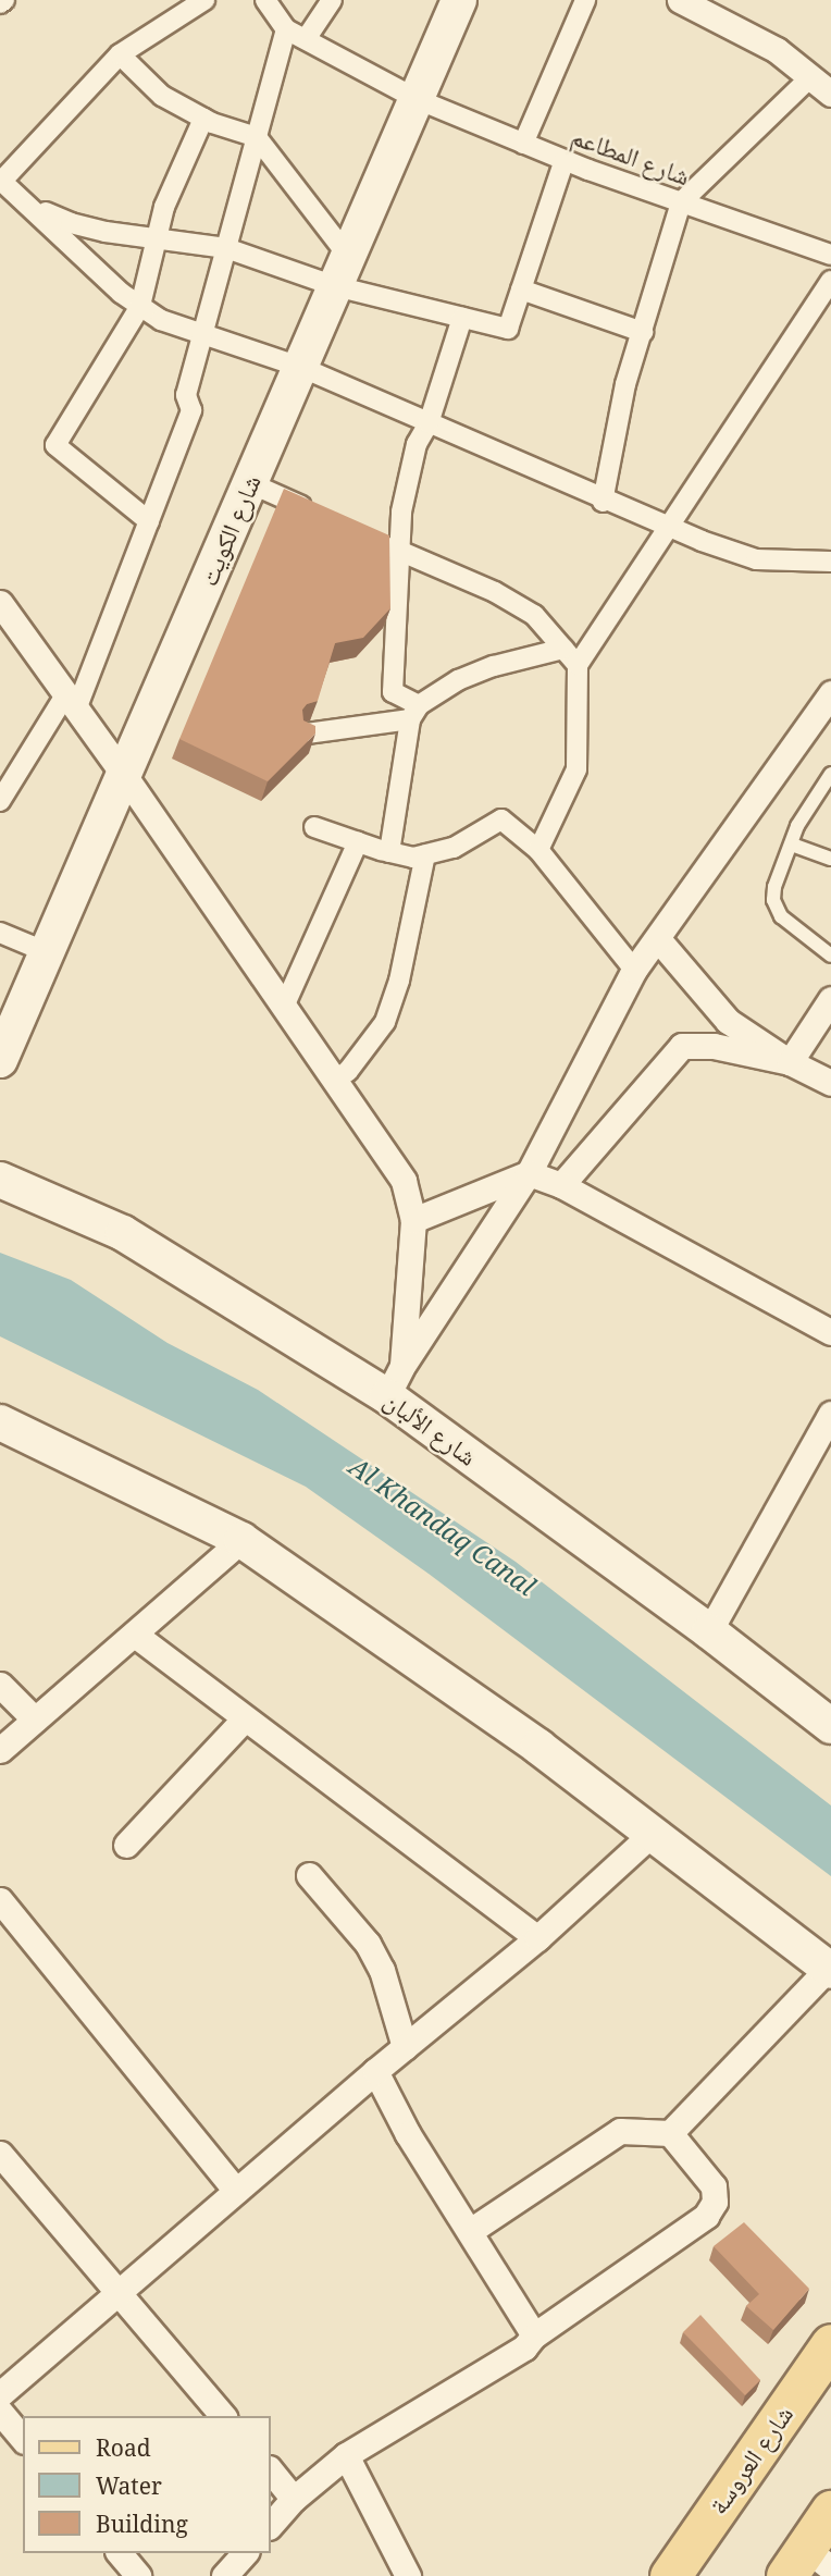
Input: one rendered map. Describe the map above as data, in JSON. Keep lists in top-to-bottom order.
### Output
{
  "streets": {
    "main road": ["شارع الكويت", "شارع الألبان", "شارع العروسة"],
    "street": ["شارع المطاعم"]
  },
  "crossings": [
    ["شارع المطاعم", "شارع الكويت"]
  ],
  "water": ["Al Khandaq Canal"],
  "legend": ["Road", "Water", "Building"]
}
